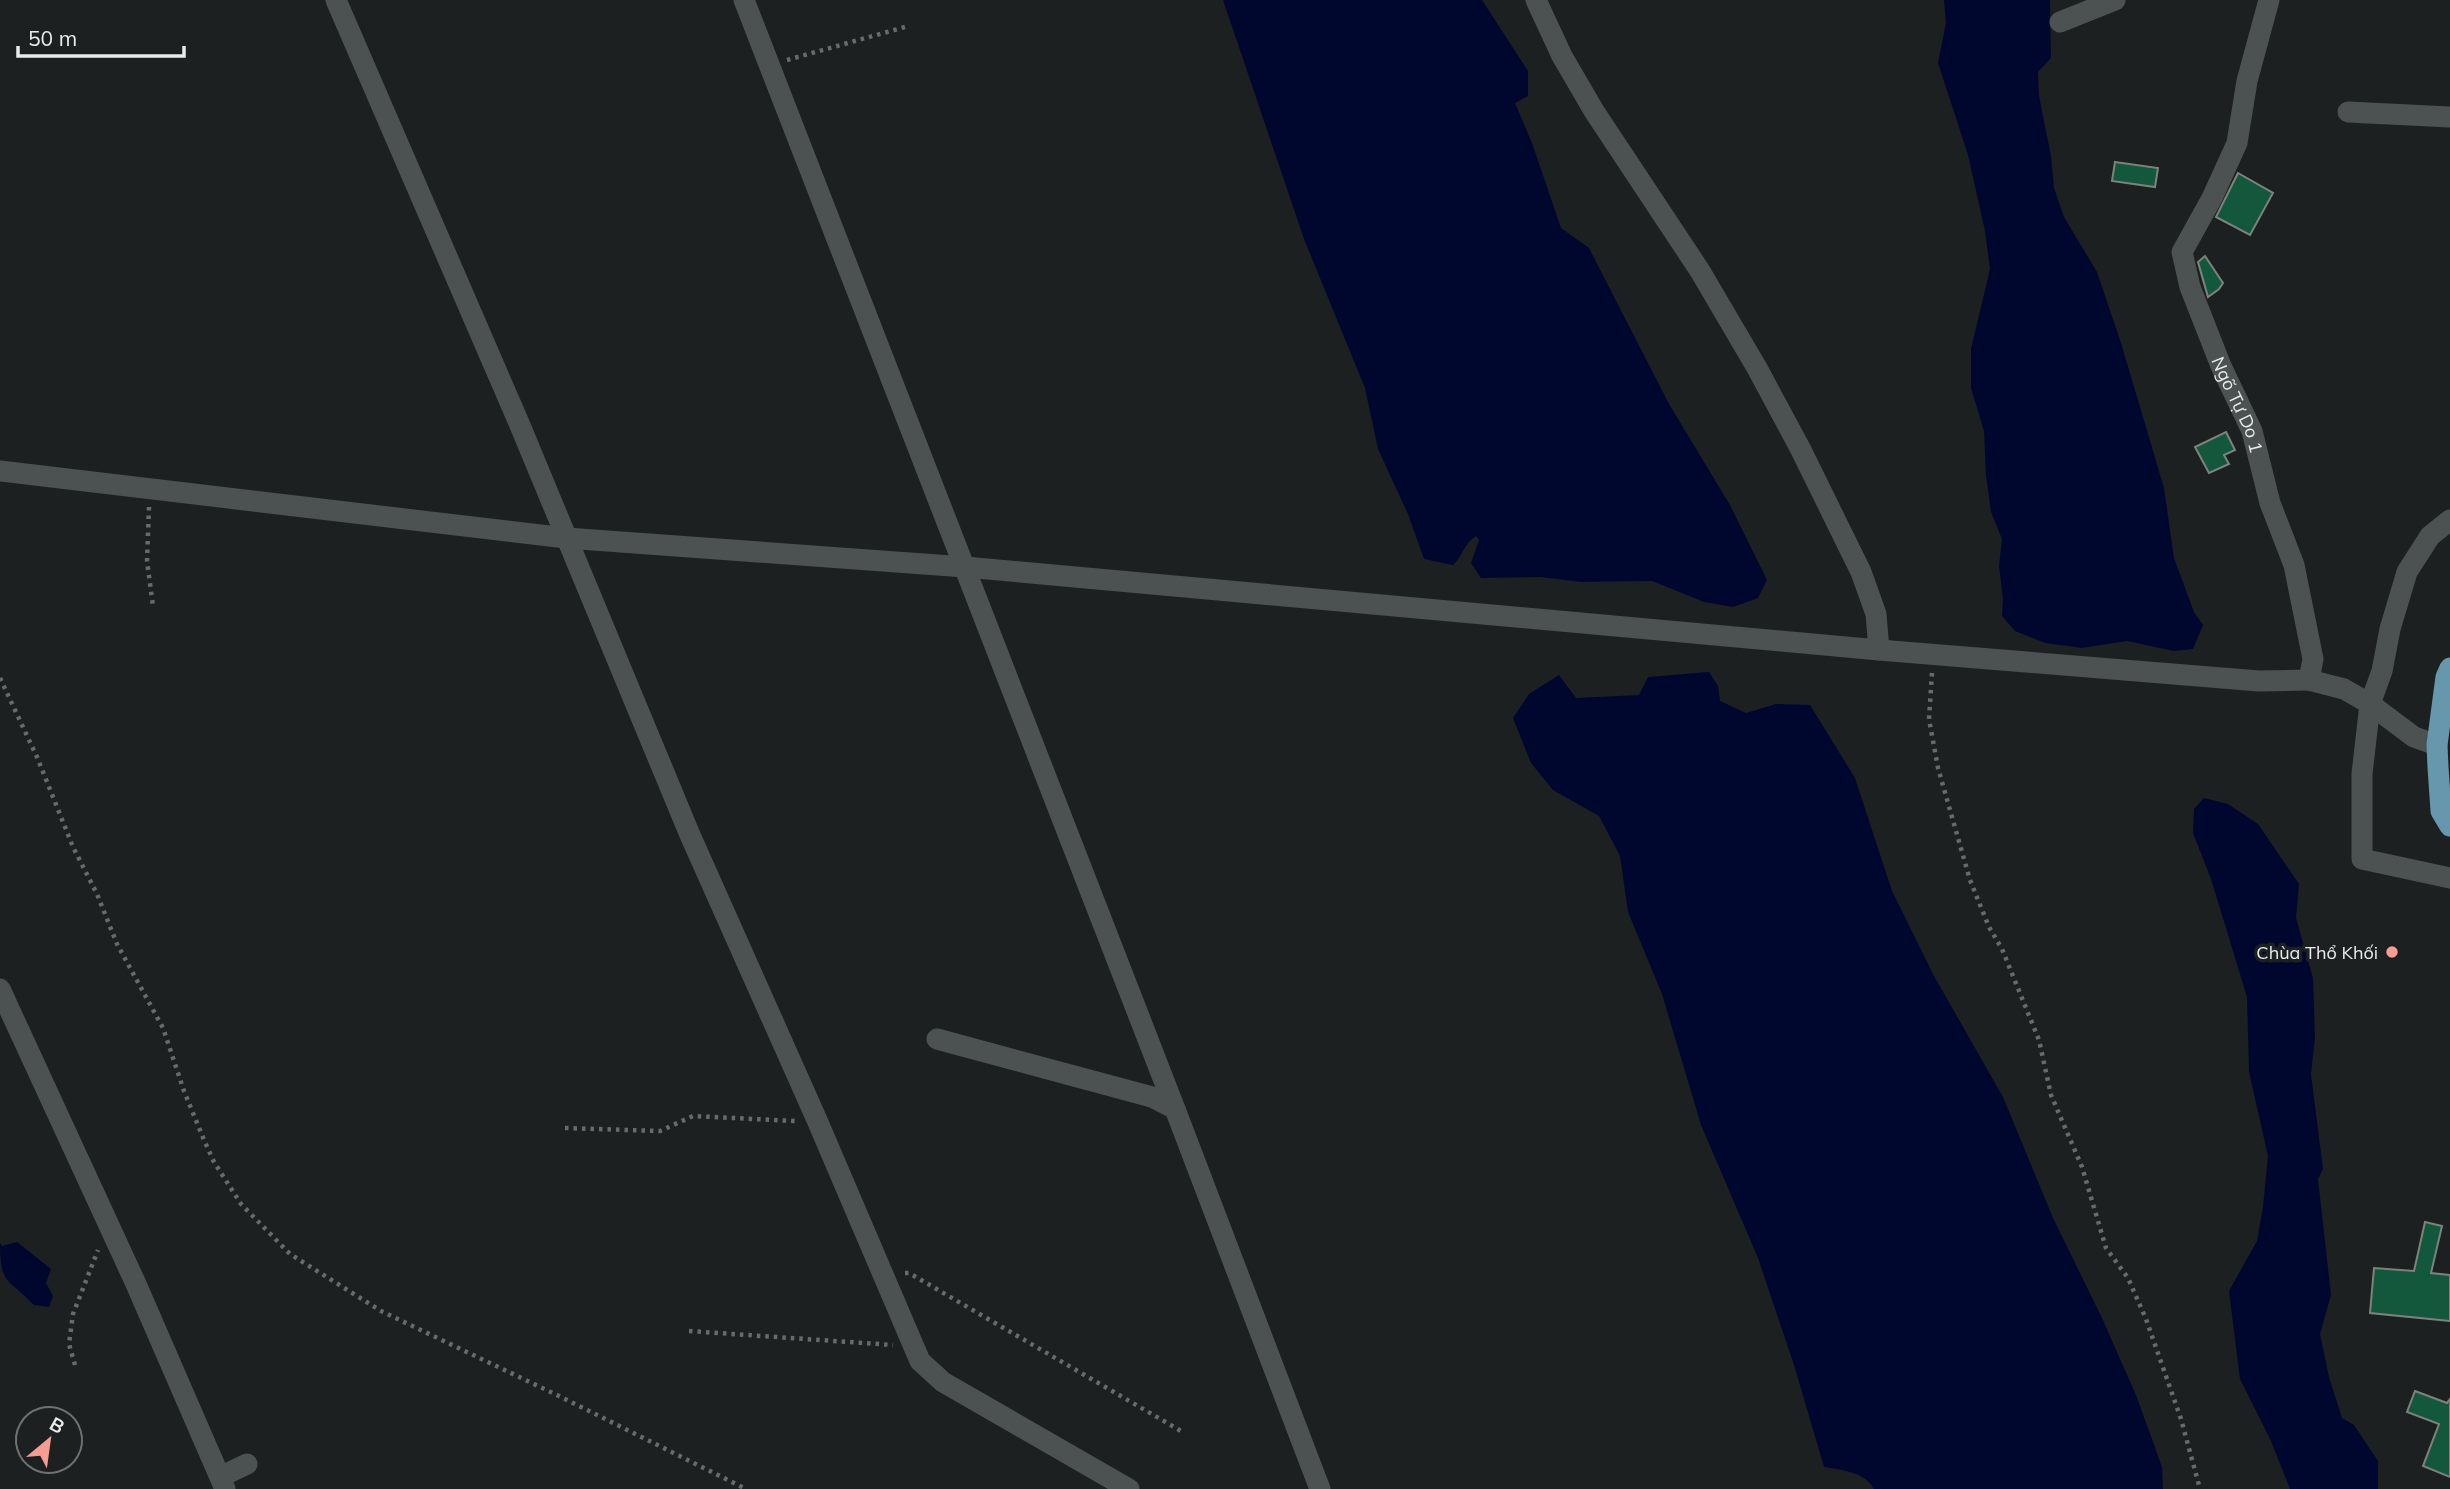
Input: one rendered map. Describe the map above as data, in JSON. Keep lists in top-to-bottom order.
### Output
{
  "streets": {
    "street": ["Ngõ Tự Do 1"]
  },
  "places": ["Chùa Thổ Khối"],
  "scale_bar": "50 m",
  "north": "top right"
}
